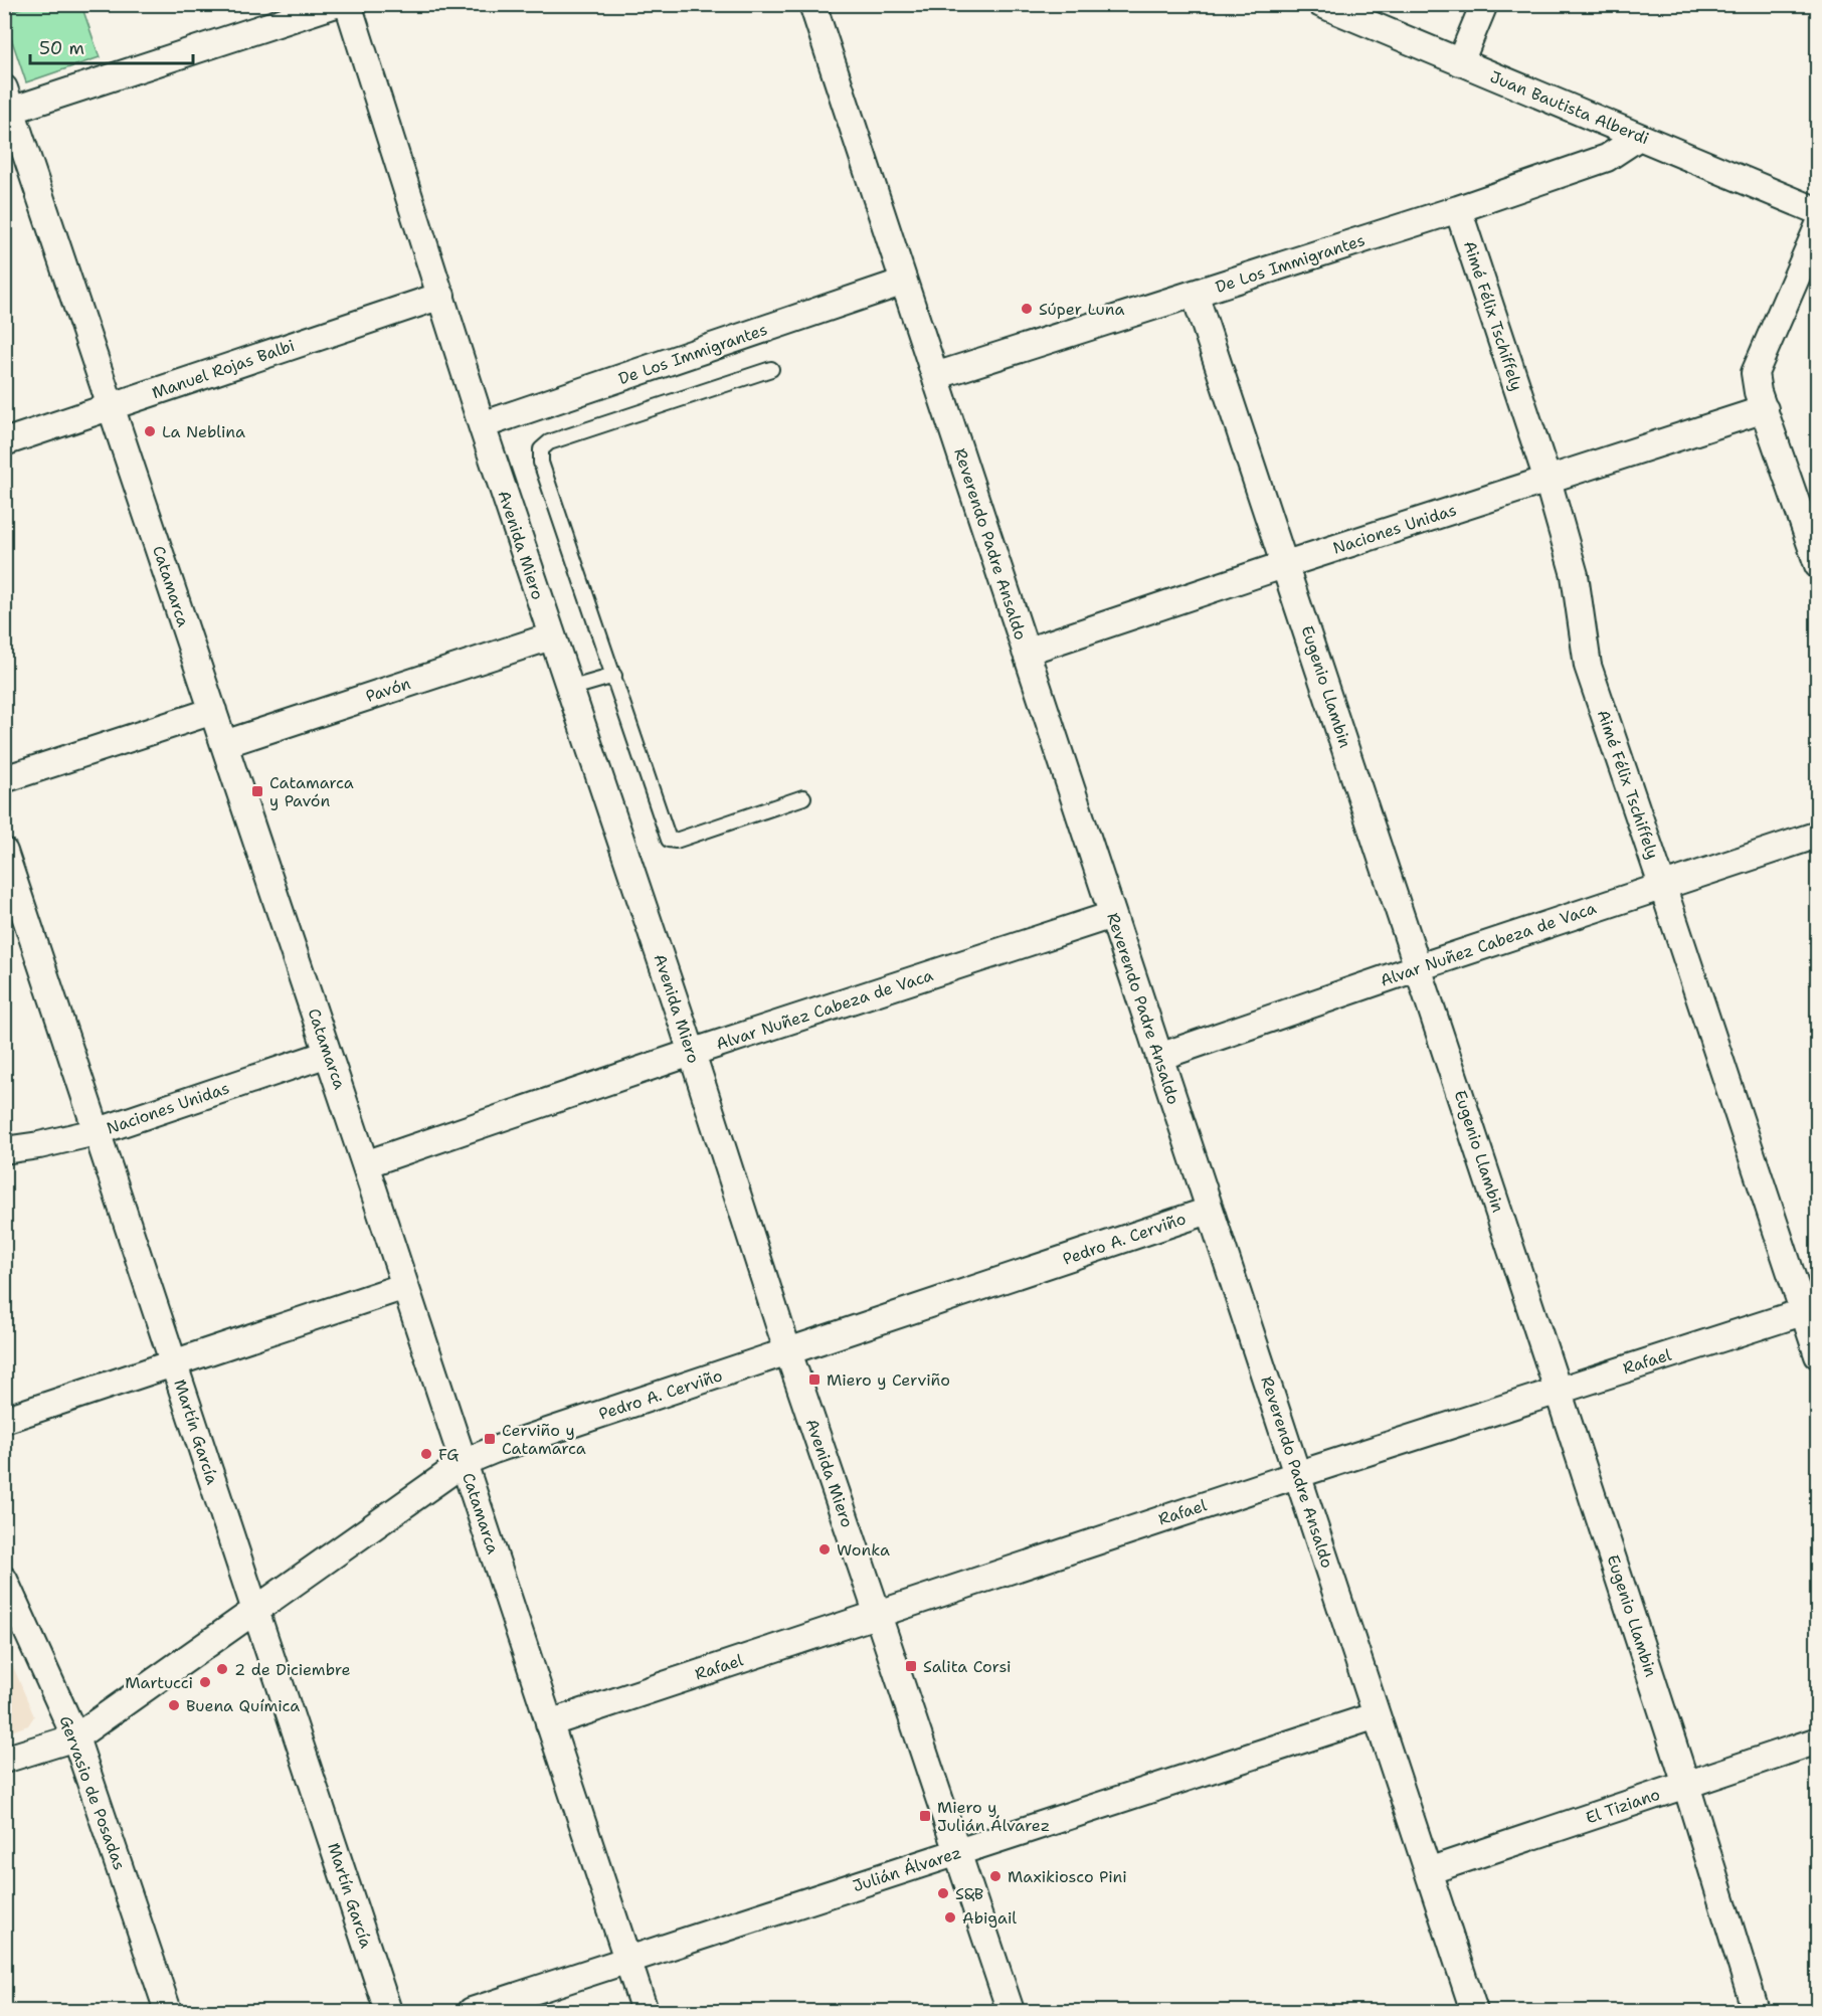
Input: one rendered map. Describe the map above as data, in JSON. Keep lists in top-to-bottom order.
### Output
{
  "streets": {
    "street": [
      "Juan Bautista Alberdi",
      "De Los Immigrantes",
      "Aimé Félix Tschiffely",
      "Manuel Rojas Balbi",
      "Naciones Unidas",
      "Reverendo Padre Ansaldo",
      "Avenida Miero",
      "Catamarca",
      "Eugenio Llambin",
      "Pavón",
      "Alvar Nuñez Cabeza de Vaca",
      "Pedro A. Cerviño",
      "Rafael",
      "Martín García",
      "Gervasio de Posadas",
      "El Tiziano",
      "Julián Álvarez"
    ]
  },
  "crossings": [
    ["Juan Bautista Alberdi", "De Los Immigrantes"],
    ["De Los Immigrantes", "Aimé Félix Tschiffely"],
    ["De Los Immigrantes", "Reverendo Padre Ansaldo"],
    ["De Los Immigrantes", "Avenida Miero"],
    ["De Los Immigrantes", "Eugenio Llambin"],
    ["Aimé Félix Tschiffely", "Naciones Unidas"],
    ["Aimé Félix Tschiffely", "Alvar Nuñez Cabeza de Vaca"],
    ["Aimé Félix Tschiffely", "Rafael"],
    ["Manuel Rojas Balbi", "Avenida Miero"],
    ["Manuel Rojas Balbi", "Catamarca"],
    ["Naciones Unidas", "Reverendo Padre Ansaldo"],
    ["Naciones Unidas", "Catamarca"],
    ["Naciones Unidas", "Eugenio Llambin"],
    ["Naciones Unidas", "Martín García"],
    ["Reverendo Padre Ansaldo", "Alvar Nuñez Cabeza de Vaca"],
    ["Reverendo Padre Ansaldo", "Pedro A. Cerviño"],
    ["Reverendo Padre Ansaldo", "Rafael"],
    ["Reverendo Padre Ansaldo", "El Tiziano"],
    ["Reverendo Padre Ansaldo", "Julián Álvarez"],
    ["Avenida Miero", "Pavón"],
    ["Avenida Miero", "Alvar Nuñez Cabeza de Vaca"],
    ["Avenida Miero", "Pedro A. Cerviño"],
    ["Avenida Miero", "Rafael"],
    ["Avenida Miero", "Julián Álvarez"],
    ["Catamarca", "Pavón"],
    ["Catamarca", "Alvar Nuñez Cabeza de Vaca"],
    ["Catamarca", "Pedro A. Cerviño"],
    ["Catamarca", "Rafael"],
    ["Catamarca", "Julián Álvarez"],
    ["Eugenio Llambin", "Alvar Nuñez Cabeza de Vaca"],
    ["Eugenio Llambin", "Rafael"],
    ["Eugenio Llambin", "El Tiziano"],
    ["Pedro A. Cerviño", "Martín García"],
    ["Pedro A. Cerviño", "Gervasio de Posadas"]
  ],
  "places": {
    "other": [
      "Súper Luna",
      "La Neblina",
      "FG",
      "Wonka",
      "2 de Diciembre",
      "Martucci",
      "Buena Química",
      "Maxikiosco Pini",
      "S&B",
      "Abigail"
    ],
    "transit": [
      "Catamarca y Pavón",
      "Miero y Cerviño",
      "Cerviño y Catamarca",
      "Salita Corsi",
      "Miero y Julián Álvarez"
    ]
  },
  "scale_bar": "50 m"
}
